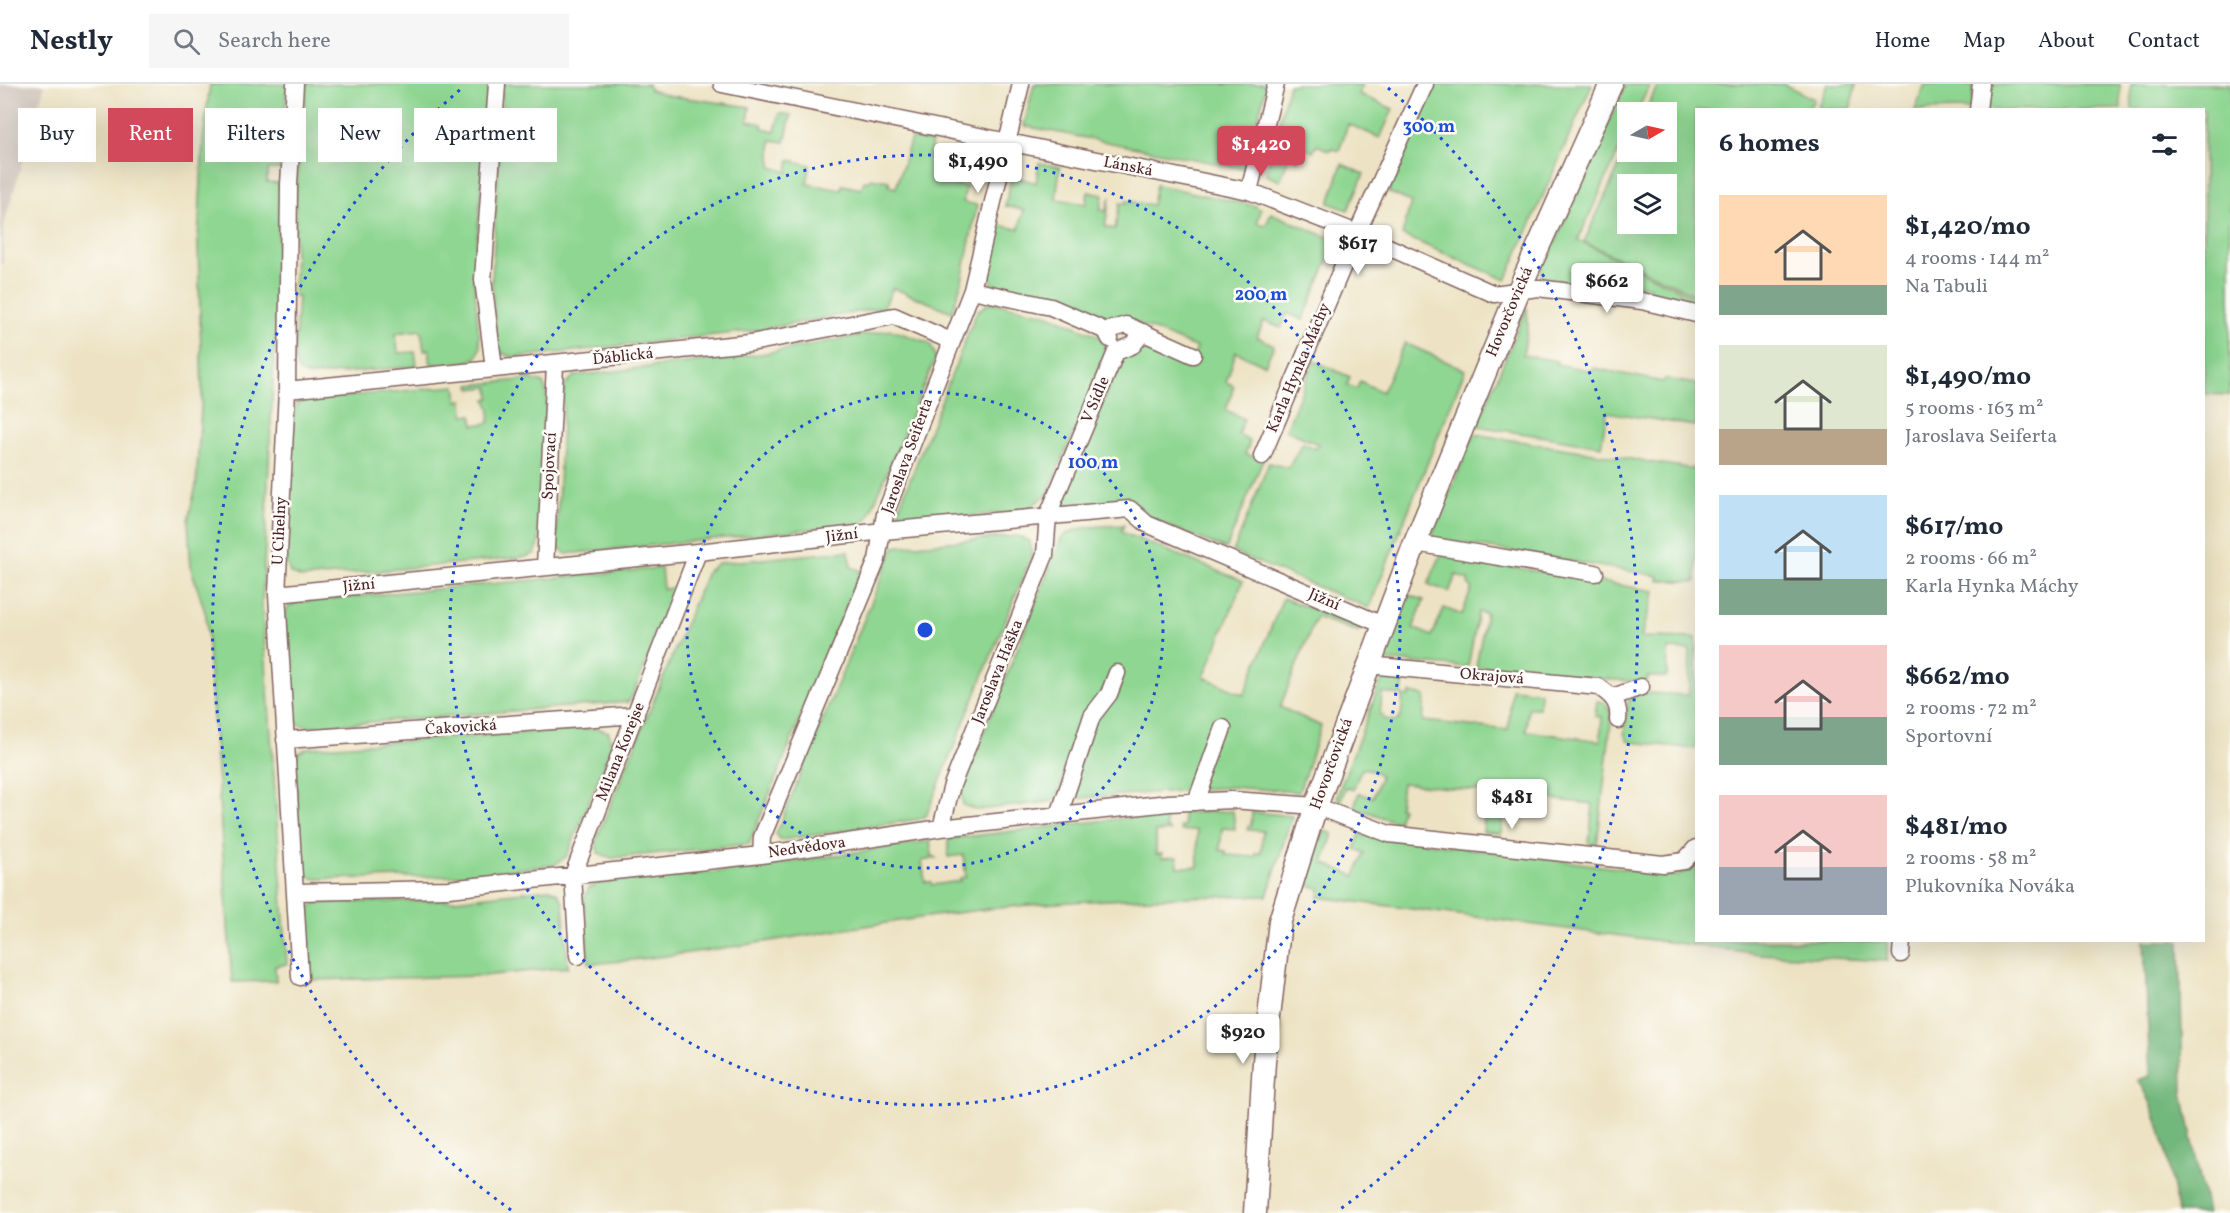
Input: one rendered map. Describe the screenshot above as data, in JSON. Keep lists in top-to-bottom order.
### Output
{
  "streets": {
    "street": [
      "Lánská",
      "Hovorčovická",
      "Ďáblická",
      "Karla Hynka Máchy",
      "V Sídle",
      "Jaroslava Seiferta",
      "Spojovací",
      "U Cihelny",
      "Jižní",
      "Jaroslava Haška",
      "Okrajová",
      "Čakovická",
      "Milana Korejse",
      "Nedvědova"
    ]
  },
  "crossings": [
    ["Lánská", "Hovorčovická"],
    ["Lánská", "Karla Hynka Máchy"],
    ["Lánská", "Jaroslava Seiferta"],
    ["Hovorčovická", "Jižní"],
    ["Hovorčovická", "Okrajová"],
    ["Hovorčovická", "Nedvědova"],
    ["Ďáblická", "Jaroslava Seiferta"],
    ["Ďáblická", "Spojovací"],
    ["Ďáblická", "U Cihelny"],
    ["V Sídle", "Jižní"],
    ["V Sídle", "Jaroslava Haška"],
    ["Jaroslava Seiferta", "Jižní"],
    ["Jaroslava Seiferta", "Nedvědova"],
    ["Spojovací", "Jižní"],
    ["U Cihelny", "Jižní"],
    ["U Cihelny", "Čakovická"],
    ["U Cihelny", "Nedvědova"],
    ["Jižní", "Jaroslava Haška"],
    ["Jižní", "Milana Korejse"],
    ["Jaroslava Haška", "Nedvědova"],
    ["Čakovická", "Milana Korejse"],
    ["Milana Korejse", "Nedvědova"]
  ],
  "north": "right",
  "page": {
    "header": "Nestly",
    "search": "Search here",
    "nav": [
      "Home",
      "Map",
      "About",
      "Contact"
    ],
    "chip": [
      "Buy",
      "Rent",
      "Filters",
      "New",
      "Apartment"
    ],
    "heading": "6 homes",
    "price": [
      "$1,420",
      "$1,490",
      "$617",
      "$662",
      "$481",
      "$920"
    ],
    "list": [
      {
        "name": "$1,420/mo",
        "note": "4 rooms · 144 m² · Na Tabuli"
      },
      {
        "name": "$1,490/mo",
        "note": "5 rooms · 163 m² · Jaroslava Seiferta"
      },
      {
        "name": "$617/mo",
        "note": "2 rooms · 66 m² · Karla Hynka Máchy"
      },
      {
        "name": "$662/mo",
        "note": "2 rooms · 72 m² · Sportovní"
      },
      {
        "name": "$481/mo",
        "note": "2 rooms · 58 m² · Plukovníka Nováka"
      }
    ]
  },
  "rings": ["300 m", "200 m", "100 m"]
}
